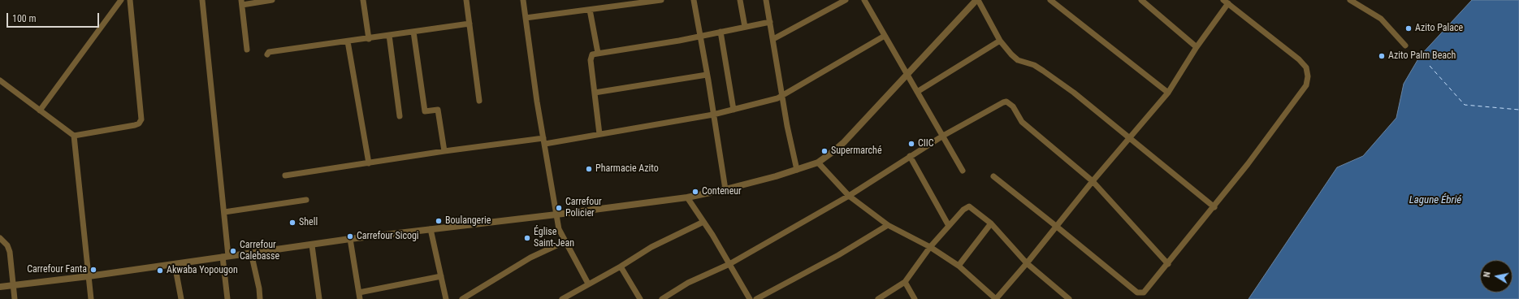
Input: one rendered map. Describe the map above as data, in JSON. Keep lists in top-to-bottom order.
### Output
{
  "water": ["Lagune Ébrié"],
  "places": [
    "Azito Palace",
    "Azito Palm Beach",
    "CIIC",
    "Supermarché",
    "Pharmacie Azito",
    "Conteneur",
    "Carrefour Policier",
    "Boulangerie",
    "Shell",
    "Carrefour Sicogi",
    "Église Saint-Jean",
    "Carrefour Calebasse",
    "Carrefour Fanta",
    "Akwaba Yopougon"
  ],
  "scale_bar": "100 m",
  "north": "left"
}
